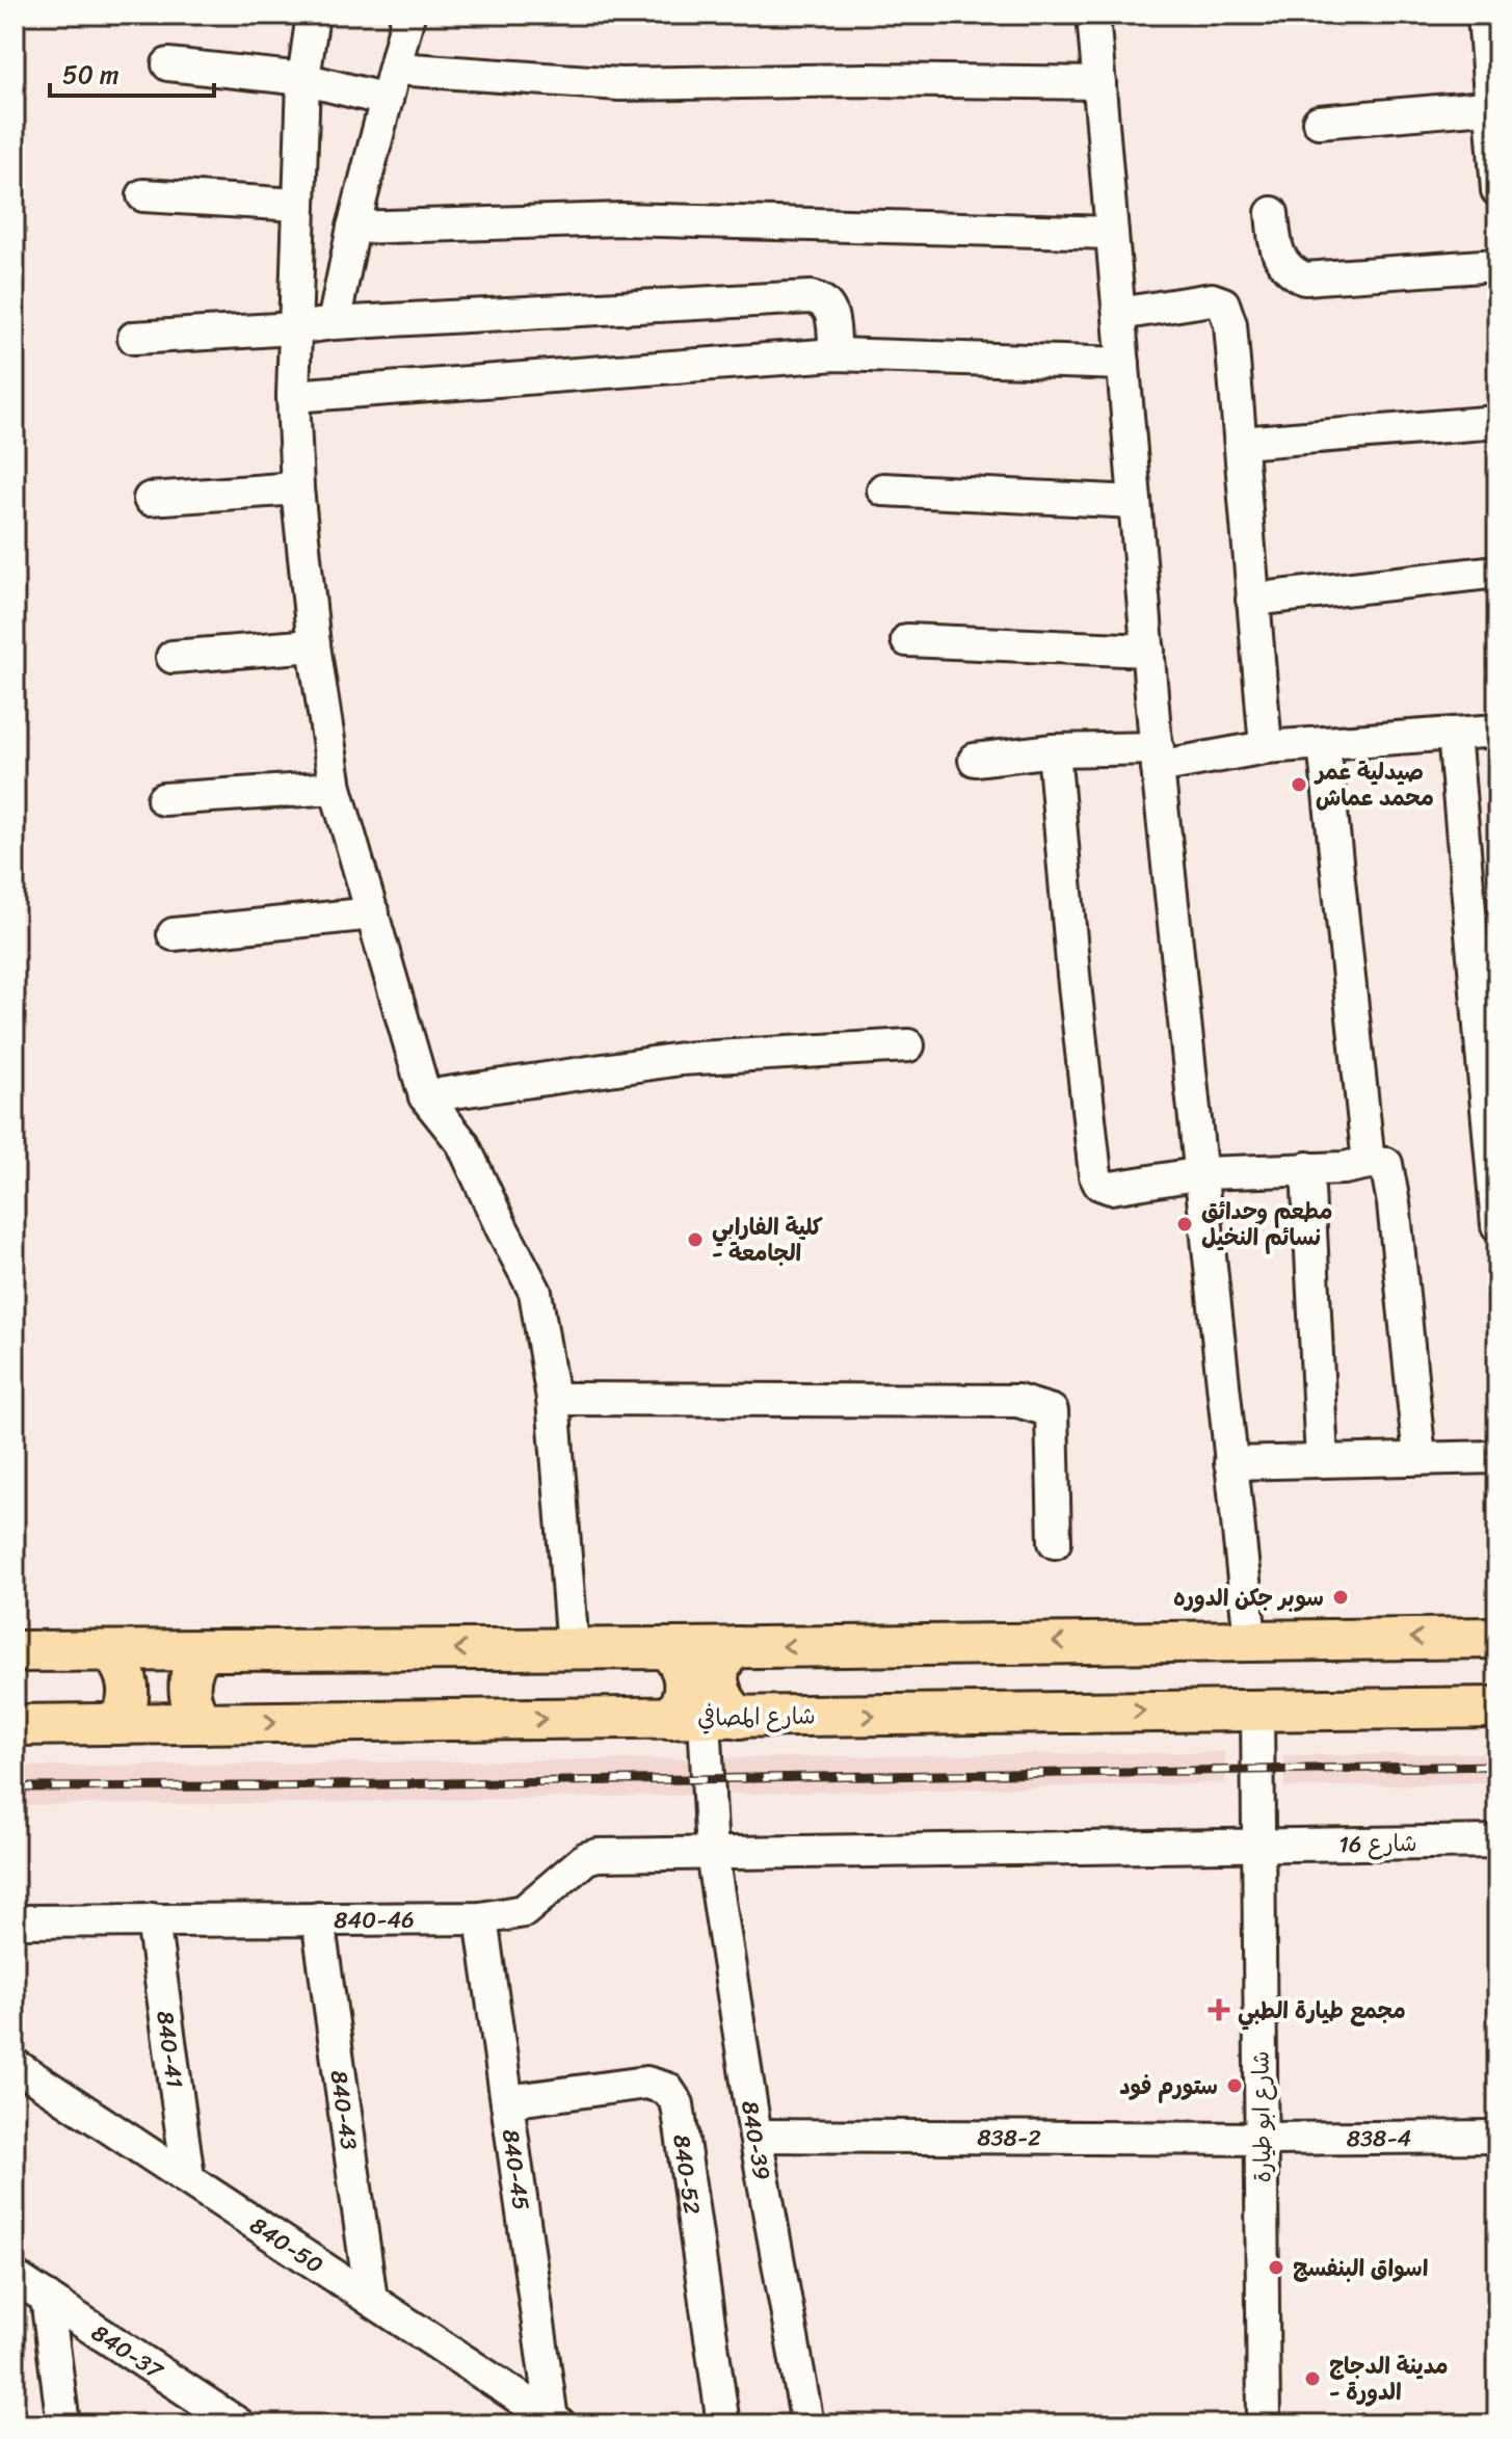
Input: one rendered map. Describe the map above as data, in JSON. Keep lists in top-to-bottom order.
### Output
{
  "streets": {
    "main road": ["شارع المصافي"],
    "street": [
      "شارع 16",
      "840-46",
      "840-41",
      "840-43",
      "شارع ابو طيارة",
      "838-2",
      "838-4",
      "840-39",
      "840-45",
      "840-52",
      "840-50",
      "840-37"
    ]
  },
  "crossings": [
    ["شارع المصافي", "شارع ابو طيارة"],
    ["شارع المصافي", "840-39"],
    ["شارع 16", "840-46"],
    ["شارع 16", "شارع ابو طيارة"],
    ["شارع 16", "840-39"],
    ["840-46", "840-41"],
    ["840-46", "840-43"],
    ["840-46", "840-39"],
    ["840-46", "840-45"],
    ["840-41", "840-50"],
    ["840-43", "840-50"],
    ["شارع ابو طيارة", "838-2"],
    ["شارع ابو طيارة", "838-4"],
    ["838-2", "838-4"],
    ["838-2", "840-39"],
    ["840-45", "840-52"],
    ["840-45", "840-50"]
  ],
  "places": {
    "other": [
      "صيدلية عمر محمد عماش",
      "مطعم وحدائق نسائم النخيل",
      "كلية الفارابي - الجامعة",
      "سوبر جكن الدوره",
      "ستورم فود",
      "اسواق البنفسج",
      "مدينة الدجاج - الدورة"
    ],
    "health": ["مجمع طيارة الطبي"]
  },
  "scale_bar": "50 m"
}
